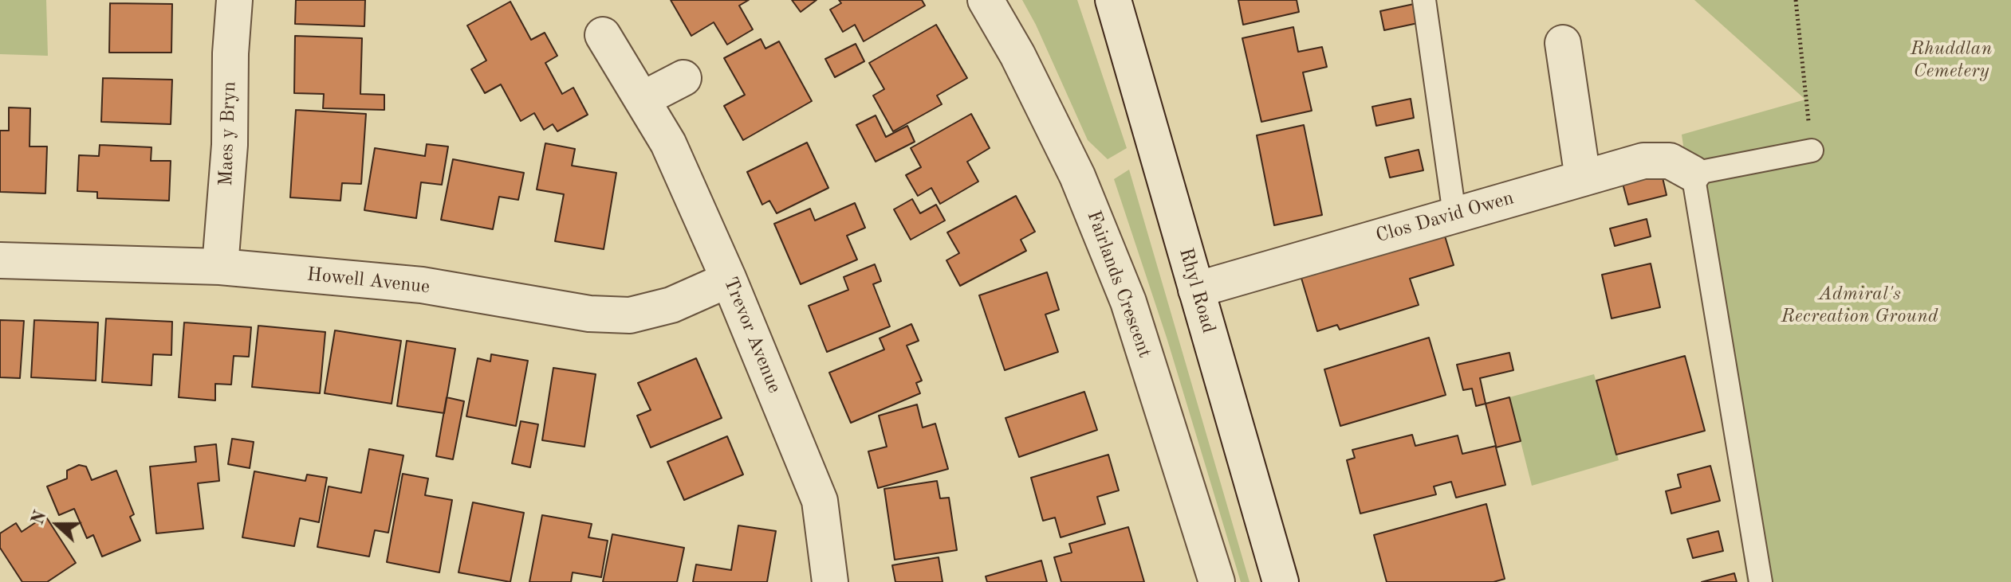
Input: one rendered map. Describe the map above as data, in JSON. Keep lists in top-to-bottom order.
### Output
{
  "streets": {
    "street": [
      "Maes y Bryn",
      "Clos David Owen",
      "Howell Avenue",
      "Fairlands Crescent",
      "Rhyl Road",
      "Trevor Avenue"
    ]
  },
  "crossings": [
    ["Maes y Bryn", "Howell Avenue"],
    ["Clos David Owen", "Rhyl Road"],
    ["Howell Avenue", "Trevor Avenue"]
  ],
  "parks": ["Rhuddlan Cemetery", "Admiral's Recreation Ground"],
  "north": "left"
}
